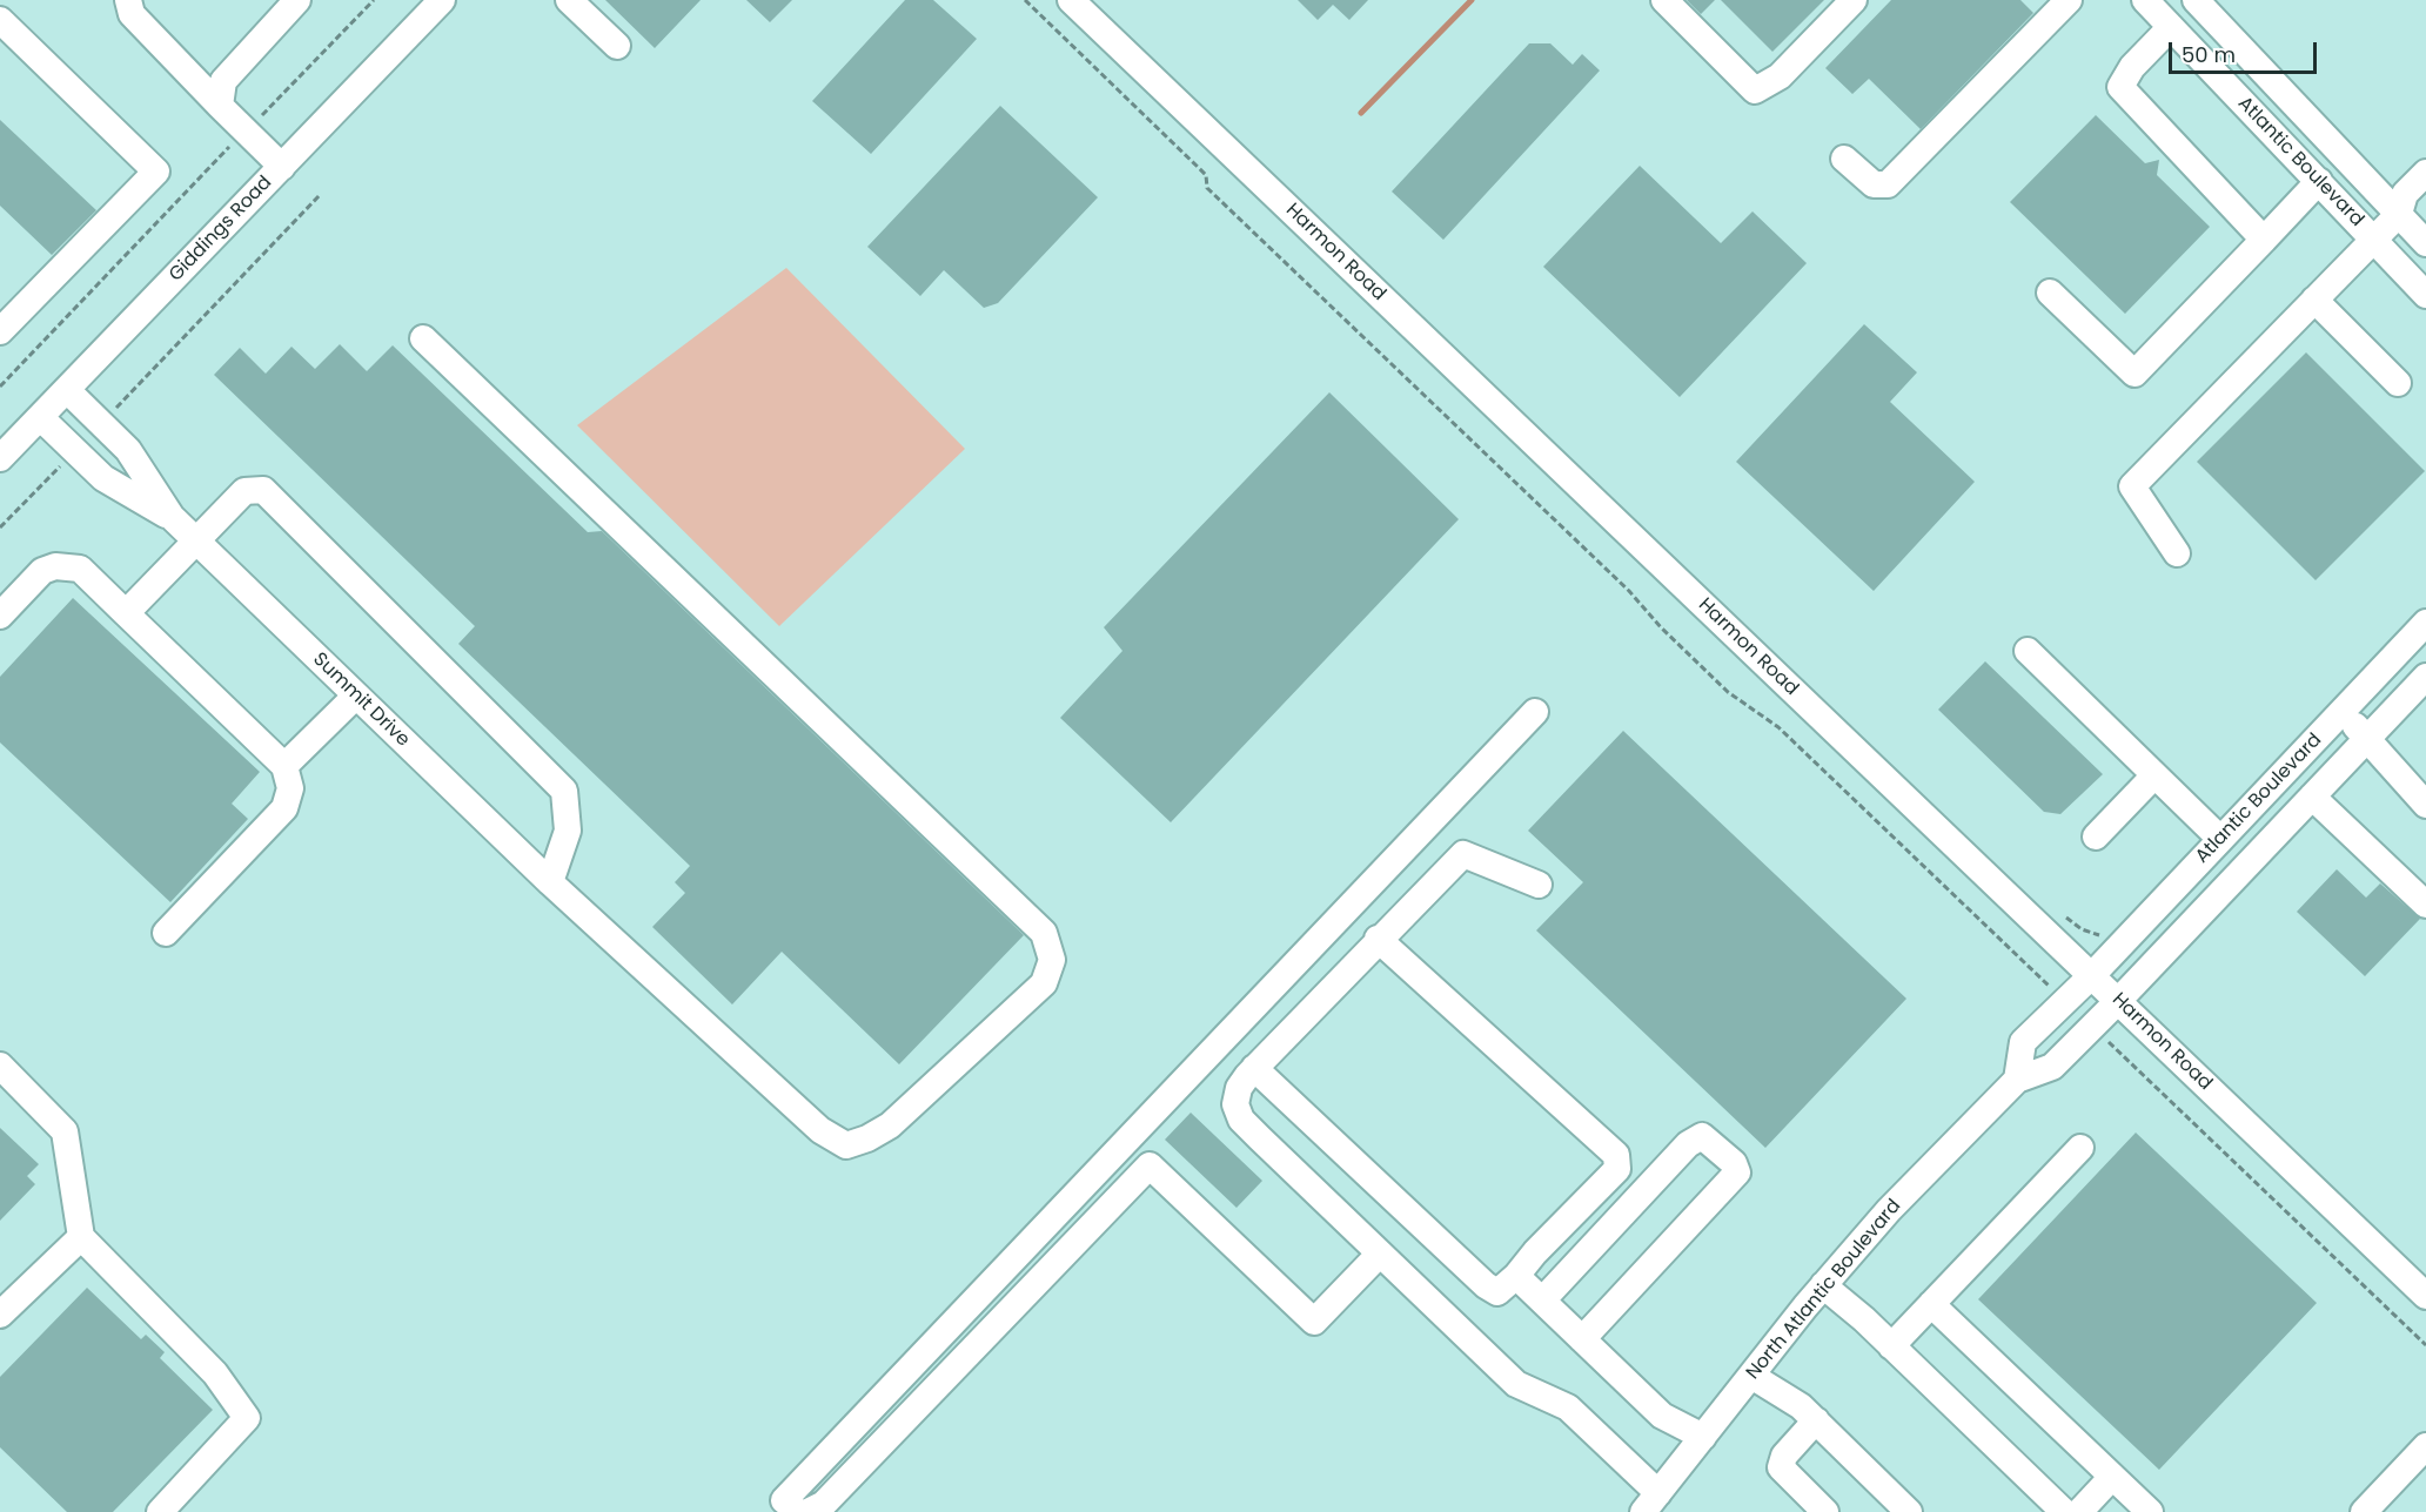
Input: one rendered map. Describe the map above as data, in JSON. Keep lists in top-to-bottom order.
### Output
{
  "streets": {
    "street": [
      "Atlantic Boulevard",
      "Giddings Road",
      "Harmon Road",
      "Summit Drive",
      "North Atlantic Boulevard"
    ]
  },
  "crossings": [
    ["Atlantic Boulevard", "Harmon Road"],
    ["Atlantic Boulevard", "North Atlantic Boulevard"],
    ["Giddings Road", "Summit Drive"],
    ["Harmon Road", "North Atlantic Boulevard"]
  ],
  "scale_bar": "50 m"
}
